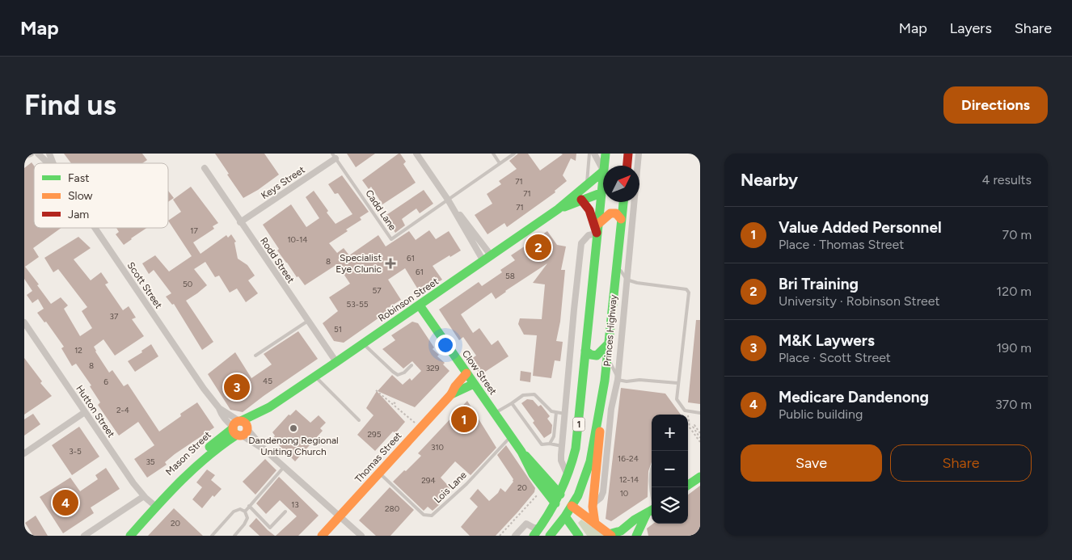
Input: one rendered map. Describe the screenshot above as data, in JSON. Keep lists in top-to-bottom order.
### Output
{
  "streets": {
    "main road": [
      "Robinson Street",
      "Princes Highway",
      "Clow Street",
      "1",
      "Mason Street",
      "Thomas Street"
    ],
    "street": [
      "Keys Street",
      "Rodd Street",
      "Scott Street",
      "Hutton Street"
    ],
    "lane": ["Cadd Lane", "Lois Lane"]
  },
  "crossings": [
    ["Keys Street", "Cadd Lane"],
    ["Keys Street", "Rodd Street"],
    ["Rodd Street", "Robinson Street"],
    ["Scott Street", "Robinson Street"],
    ["Scott Street", "Mason Street"],
    ["Scott Street", "Thomas Street"],
    ["Robinson Street", "Clow Street"],
    ["Robinson Street", "Mason Street"],
    ["Princes Highway", "Clow Street"],
    ["Princes Highway", "1"],
    ["Clow Street", "1"],
    ["Clow Street", "Thomas Street"],
    ["Clow Street", "Lois Lane"],
    ["Hutton Street", "Mason Street"],
    ["Thomas Street", "Lois Lane"]
  ],
  "places": {
    "health": ["Specialist Eye Clunic"],
    "other": ["Dandenong Regional Uniting Church"]
  },
  "house_numbers": [
    "71",
    "71",
    "71",
    "17",
    "10-14",
    "61",
    "8",
    "61",
    "58",
    "50",
    "57",
    "53-55",
    "37",
    "51",
    "12",
    "8",
    "329",
    "45",
    "6",
    "2-4",
    "295",
    "310",
    "3-5",
    "16-24",
    "35",
    "12-14",
    "294",
    "20",
    "10",
    "13",
    "280",
    "20"
  ],
  "legend": ["Fast", "Slow", "Jam"],
  "north": "top right",
  "page": {
    "header": "Map",
    "nav": ["Map", "Layers", "Share"],
    "buttons": [
      "Directions",
      ["Save", "Share"]
    ],
    "title": "Find us",
    "heading": ["Nearby", "4 results"],
    "list": [
      {
        "mark": "1",
        "name": "Value Added Personnel",
        "note": "Place · Thomas Street",
        "value": "70 m"
      },
      {
        "mark": "2",
        "name": "Bri Training",
        "note": "University · Robinson Street",
        "value": "120 m"
      },
      {
        "mark": "3",
        "name": "M&K Laywers",
        "note": "Place · Scott Street",
        "value": "190 m"
      },
      {
        "mark": "4",
        "name": "Medicare Dandenong",
        "note": "Public building",
        "value": "370 m"
      }
    ],
    "pins": [
      "2",
      "3",
      "1",
      "4"
    ],
    "map_buttons": ["+", "−"]
  }
}
